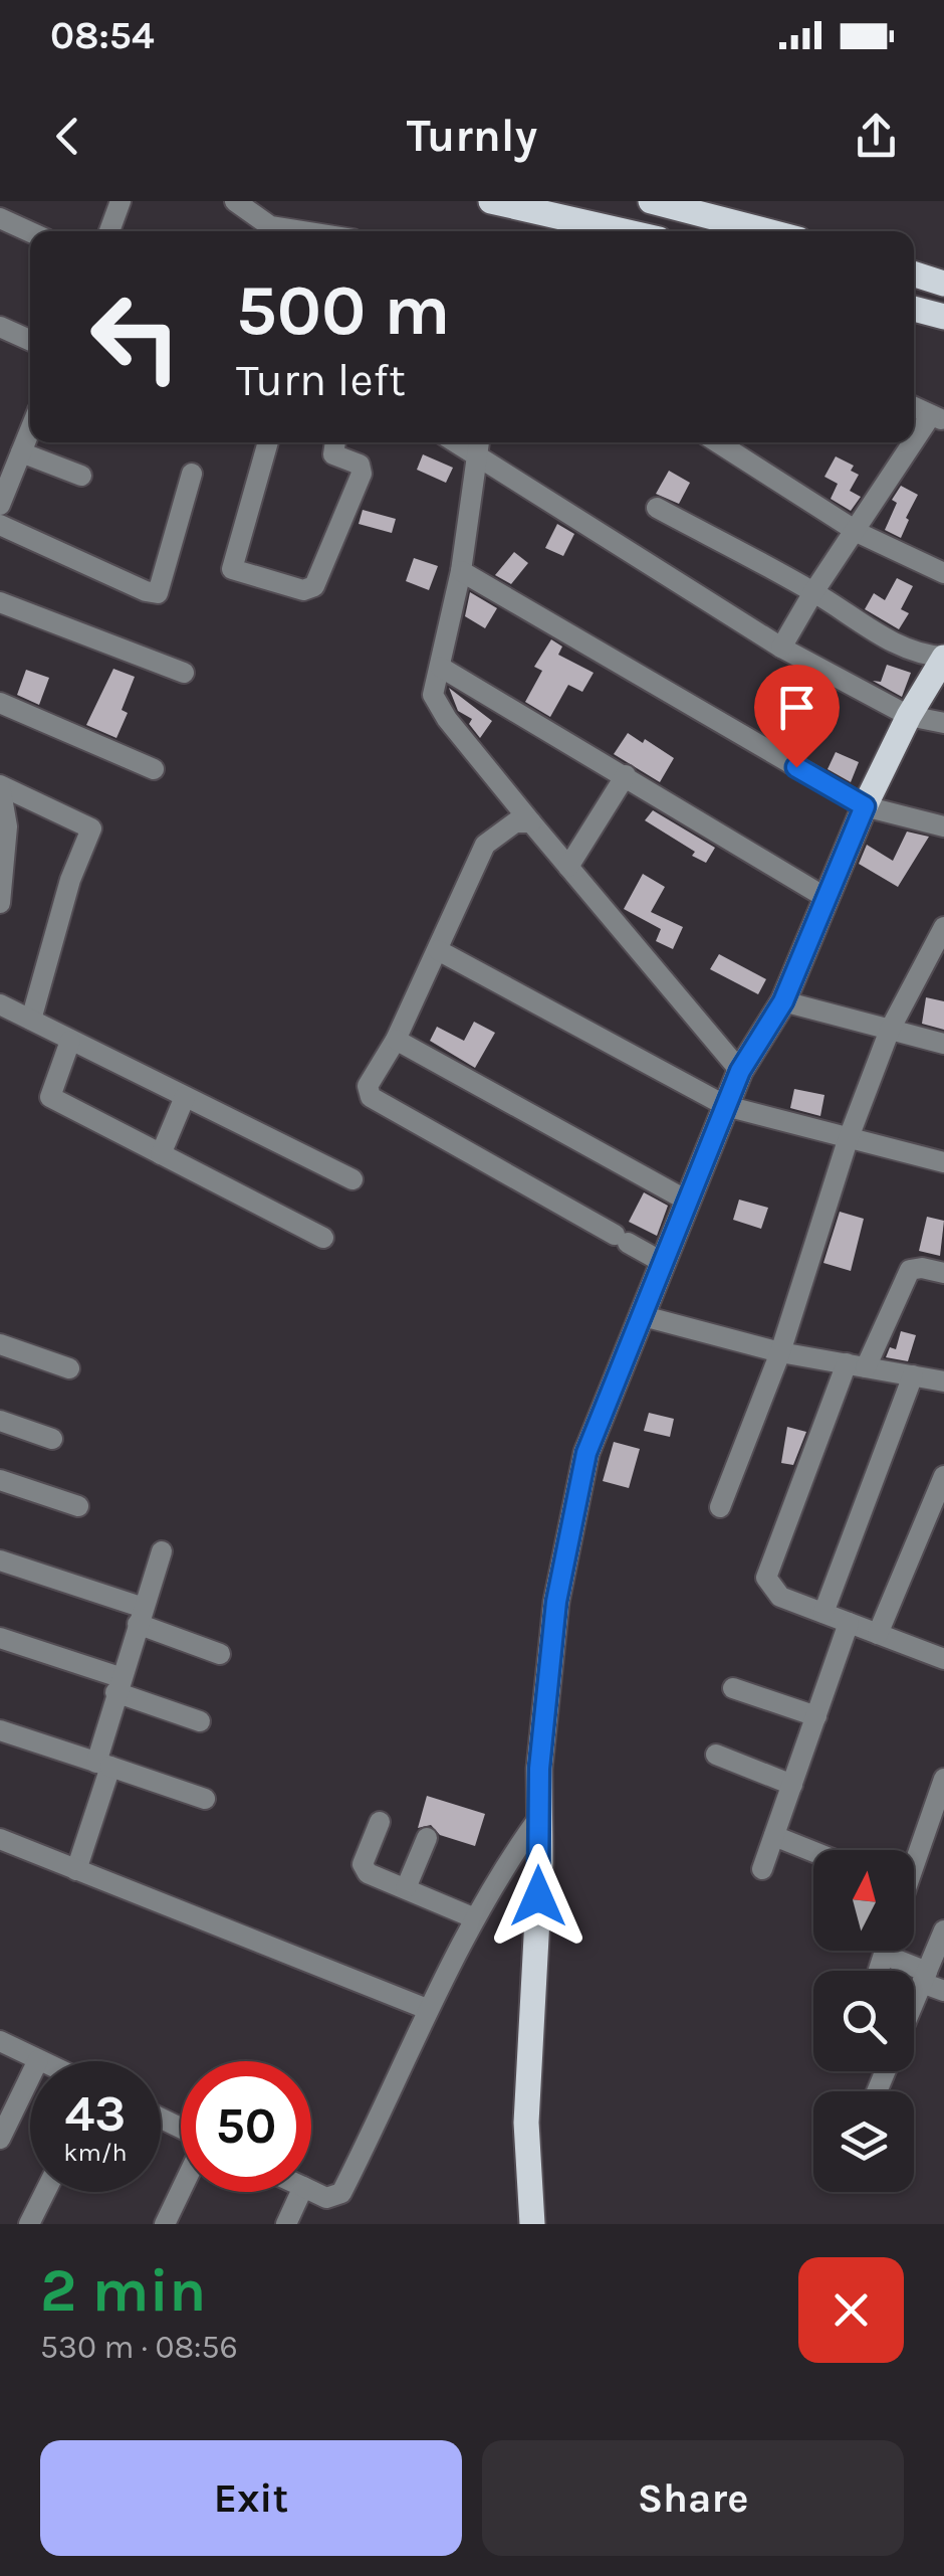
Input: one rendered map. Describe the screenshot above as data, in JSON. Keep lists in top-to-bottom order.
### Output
{
  "north": "top",
  "page": {
    "status": "08:54",
    "header": "Turnly",
    "turn": ["500 m", "Turn left"],
    "speed": "43 km/h",
    "limit": "50",
    "heading": ["2 min", "530 m · 08:56"],
    "buttons": ["Exit", "Share"]
  }
}
